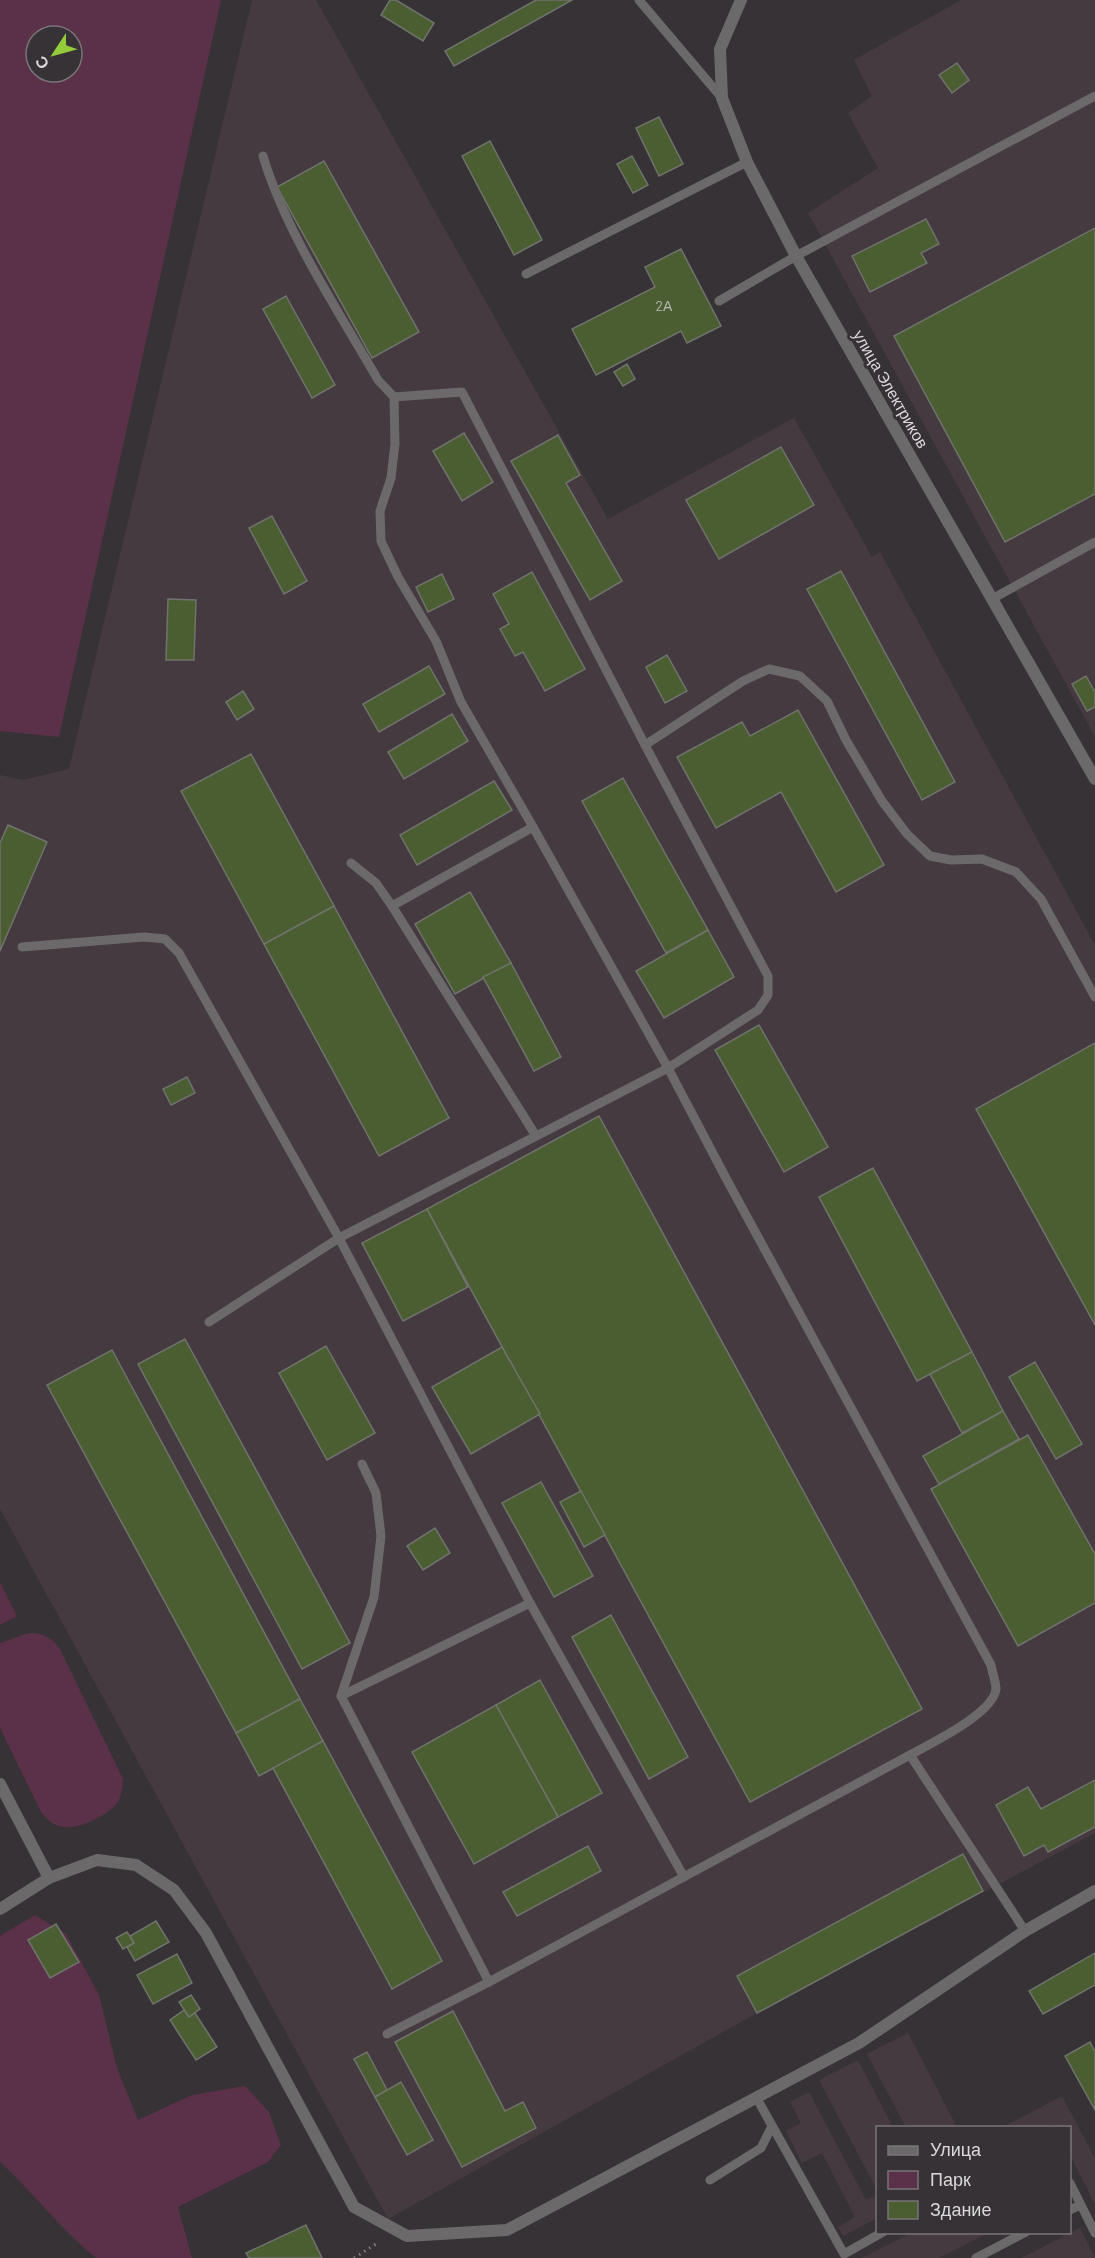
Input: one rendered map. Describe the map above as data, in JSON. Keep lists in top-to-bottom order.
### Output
{
  "streets": {
    "street": ["улица Электриков"]
  },
  "house_numbers": ["2А"],
  "legend": ["Улица", "Парк", "Здание"],
  "north": "bottom left"
}
